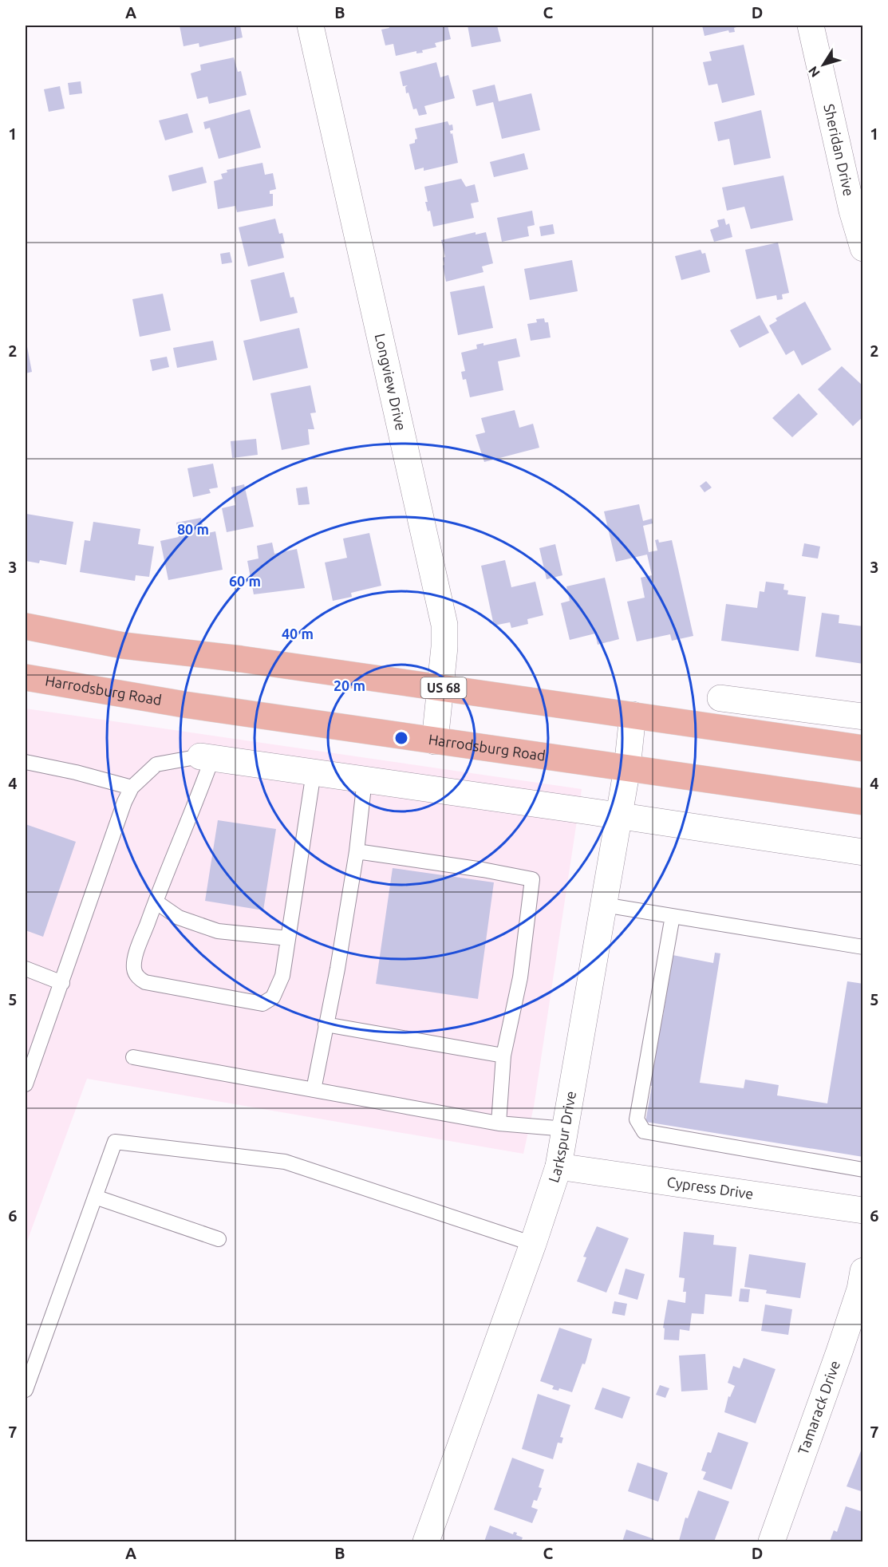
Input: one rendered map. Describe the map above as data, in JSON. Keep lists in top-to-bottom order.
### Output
{
  "streets": {
    "main road": ["US 68", "Harrodsburg Road"],
    "street": [
      "Sheridan Drive",
      "Longview Drive",
      "Larkspur Drive",
      "Cypress Drive",
      "Tamarack Drive"
    ]
  },
  "crossings": [
    ["Longview Drive", "US 68"],
    ["Longview Drive", "Harrodsburg Road"],
    ["US 68", "Larkspur Drive"],
    ["Harrodsburg Road", "Larkspur Drive"],
    ["Larkspur Drive", "Cypress Drive"]
  ],
  "north": "bottom left",
  "grid": {
    "columns": [
      "A",
      "B",
      "C",
      "D"
    ],
    "rows": [
      "1",
      "2",
      "3",
      "4",
      "5",
      "6",
      "7"
    ]
  },
  "rings": [
    "80 m",
    "60 m",
    "40 m",
    "20 m"
  ]
}
